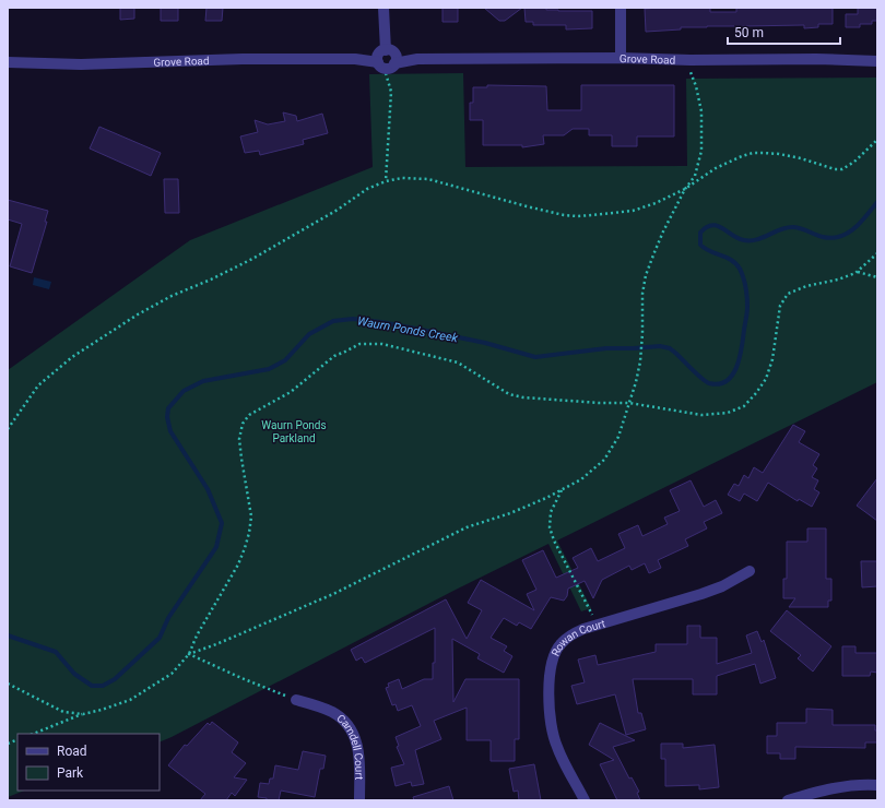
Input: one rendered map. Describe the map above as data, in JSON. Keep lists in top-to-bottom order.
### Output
{
  "streets": {
    "street": ["Grove Road", "Rowan Court", "Camdell Court"]
  },
  "water": ["Waurn Ponds Creek"],
  "parks": ["Waurn Ponds Parkland"],
  "legend": ["Road", "Park"],
  "scale_bar": "50 m"
}
